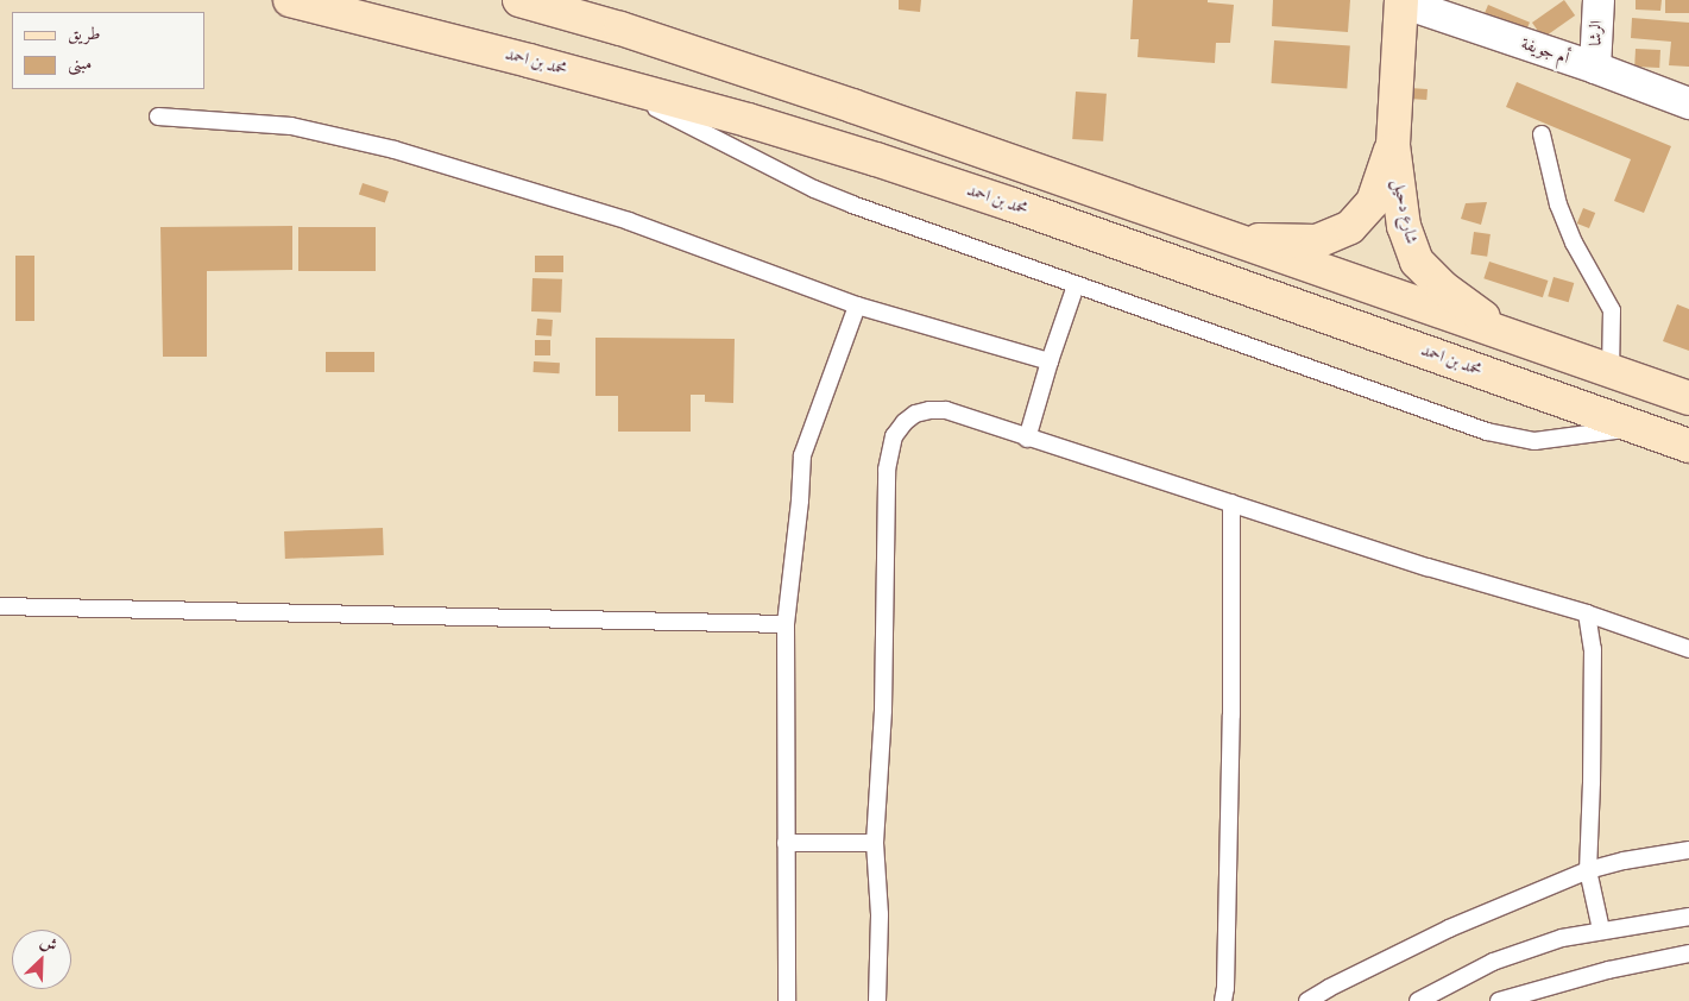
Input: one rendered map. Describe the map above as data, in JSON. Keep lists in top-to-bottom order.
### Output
{
  "streets": {
    "street": [
      "الرشا",
      "أم جويفة",
      "محمد بن احمد",
      "شارع دحيل"
    ]
  },
  "crossings": [
    ["الرشا", "أم جويفة"],
    ["أم جويفة", "شارع دحيل"]
  ],
  "legend": ["طريق", "مبنى"],
  "north": "top right"
}
